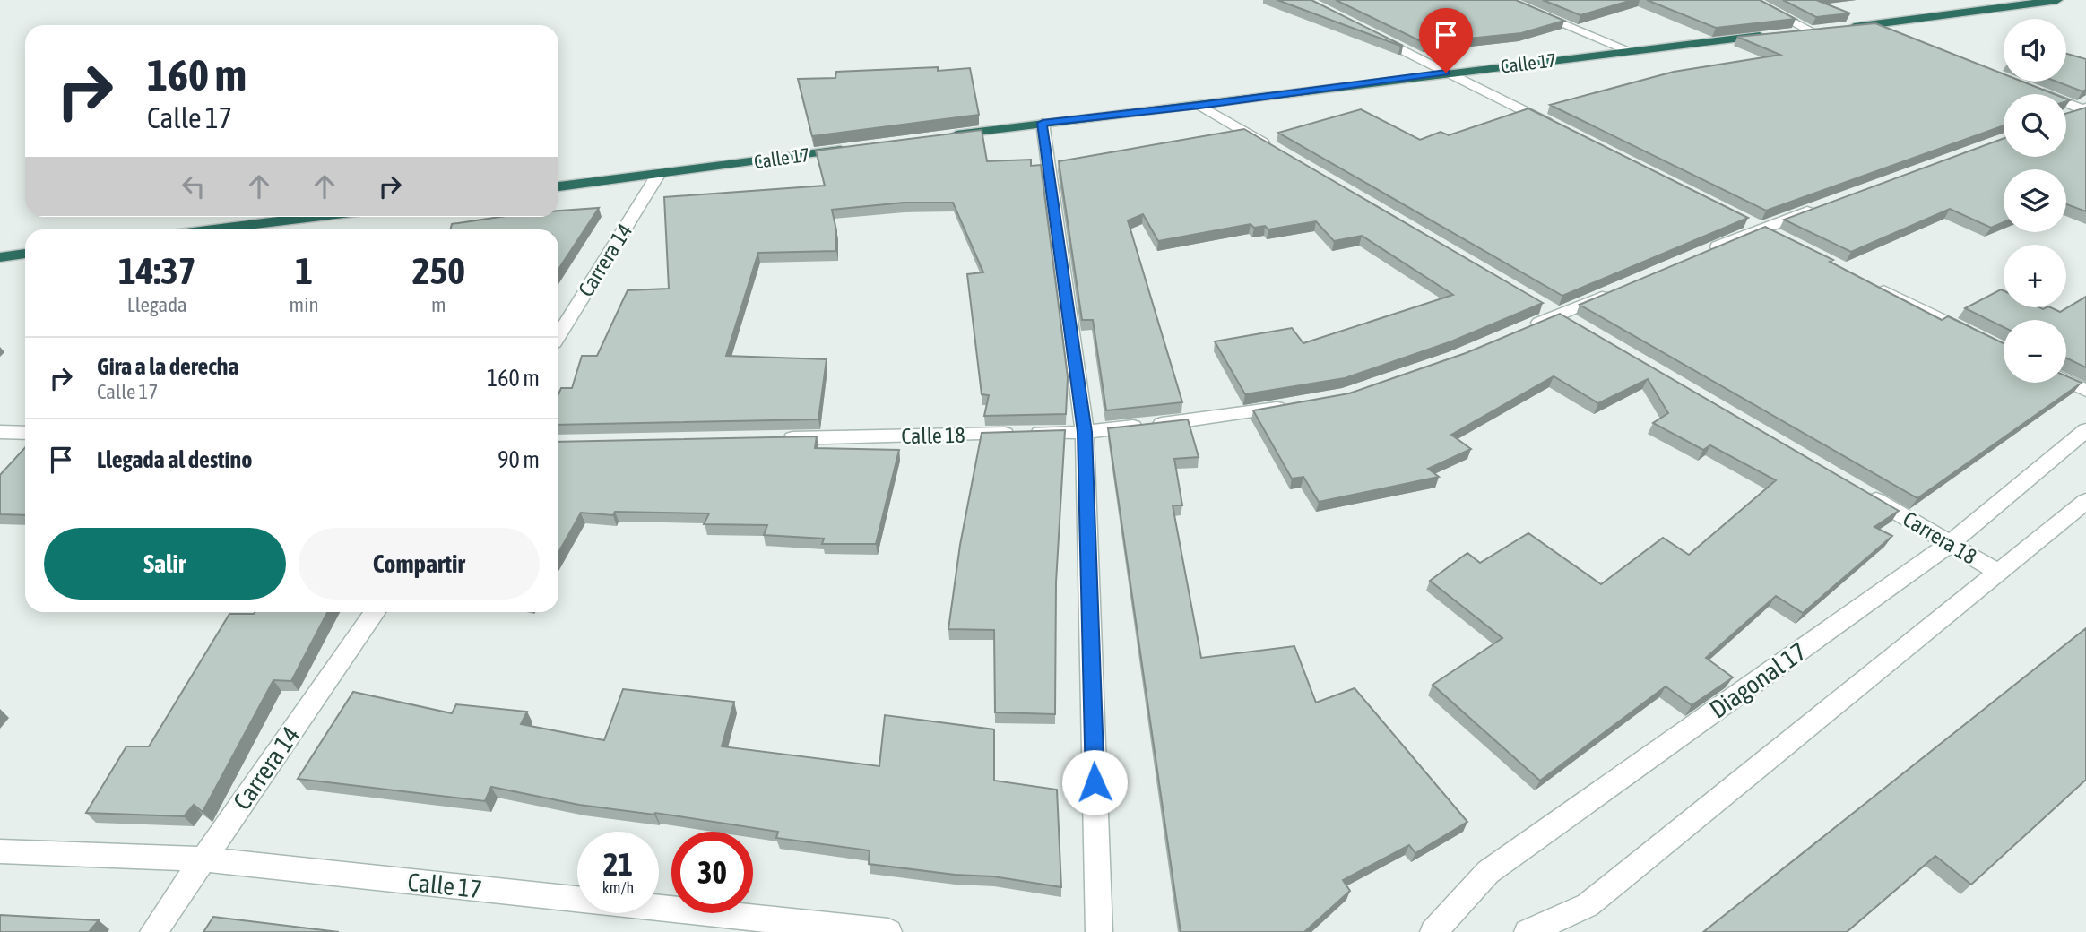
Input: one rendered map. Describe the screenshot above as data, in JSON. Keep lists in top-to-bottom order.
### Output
{
  "streets": {
    "highway": ["Calle 17"],
    "street": [
      "Carrera 14",
      "Calle 18",
      "Carrera 18",
      "Diagonal 17"
    ]
  },
  "crossings": [
    ["Calle 17", "Carrera 14"],
    ["Carrera 18", "Diagonal 17"]
  ],
  "page": {
    "map_buttons": ["+", "−"],
    "turn": ["160 m", "Calle 17"],
    "eta": [
      "14:37",
      "Llegada",
      "1",
      "min",
      "250",
      "m"
    ],
    "list": [
      {
        "name": "Gira a la derecha",
        "note": "Calle 17",
        "value": "160 m"
      },
      {
        "name": "Llegada al destino",
        "value": "90 m"
      }
    ],
    "buttons": ["Salir", "Compartir"],
    "speed": "21 km/h",
    "limit": "30"
  }
}
